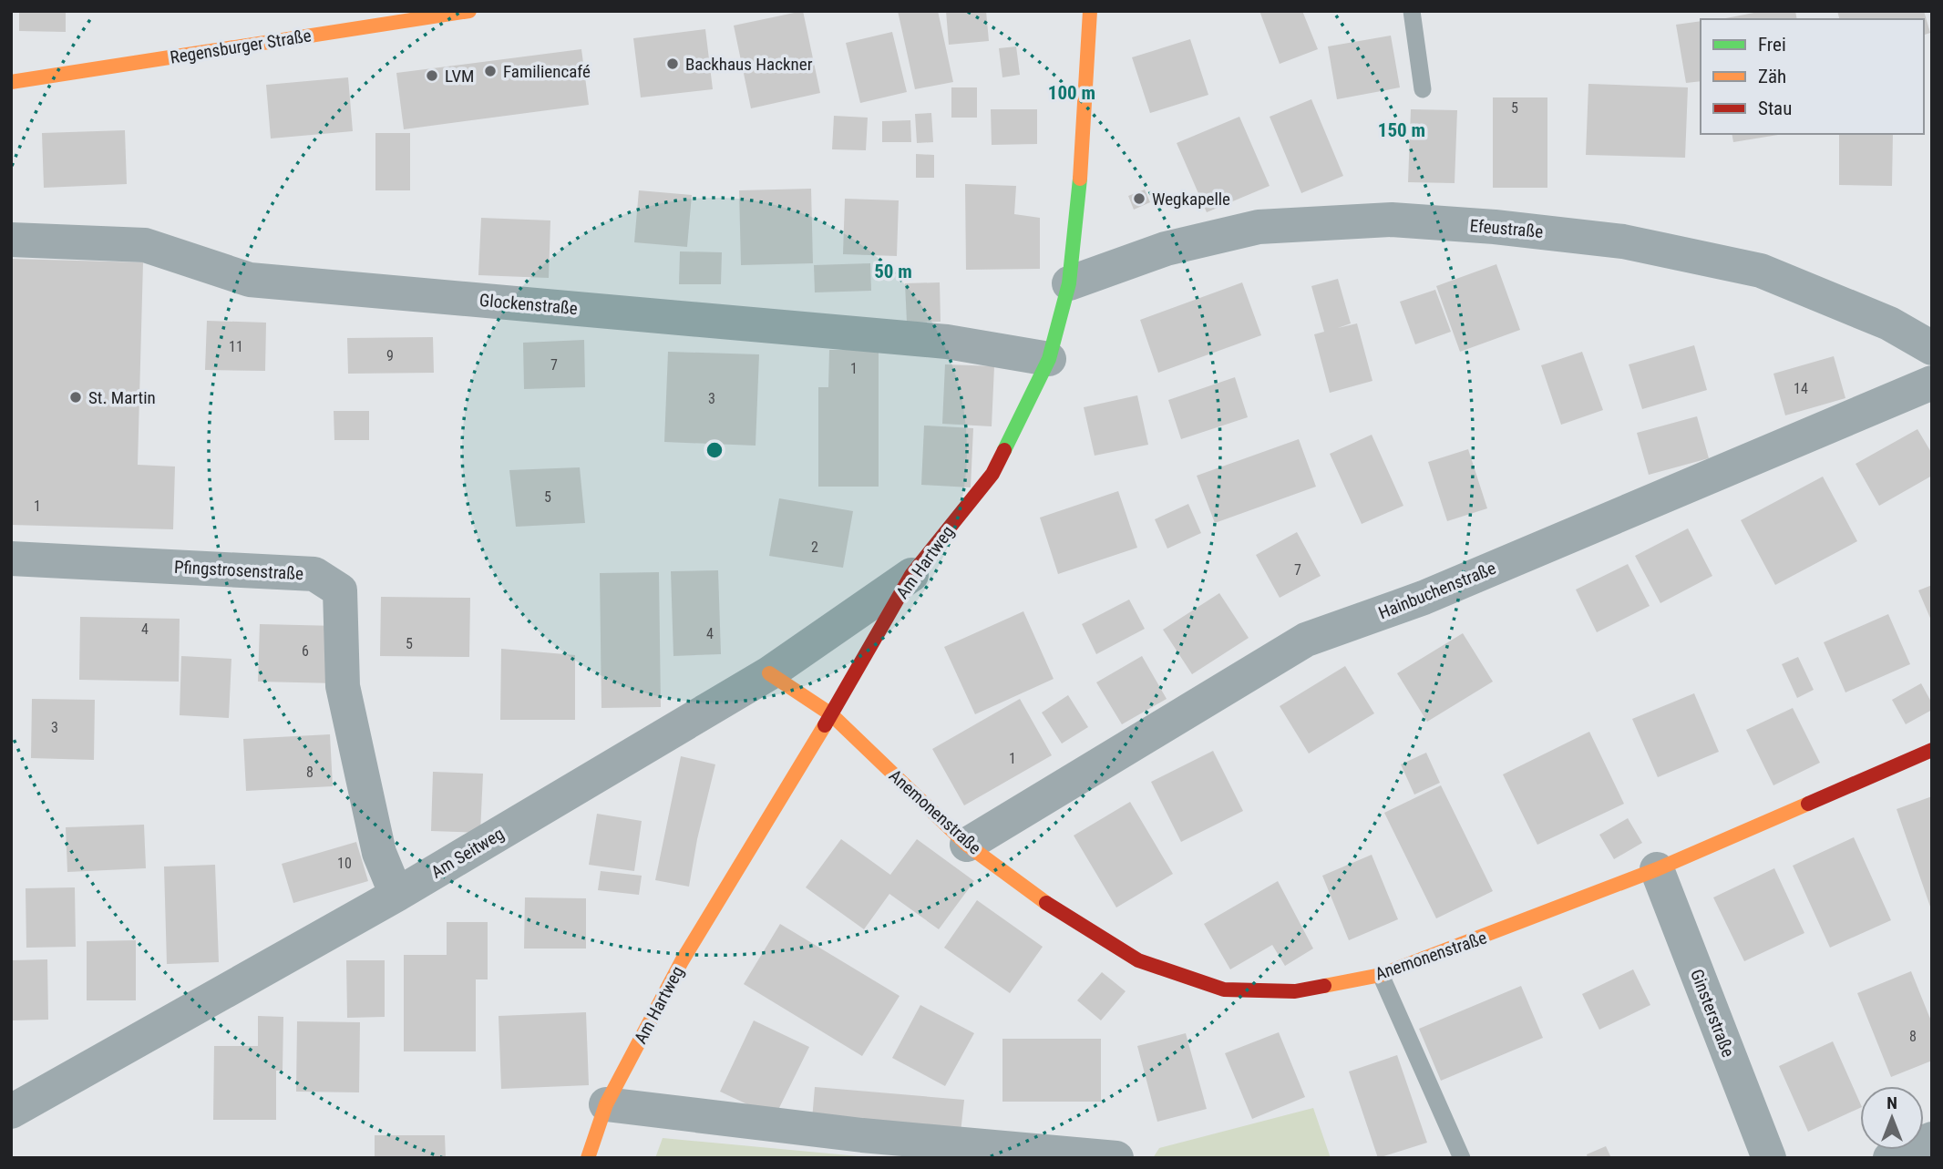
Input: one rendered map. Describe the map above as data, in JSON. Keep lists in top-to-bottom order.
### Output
{
  "streets": {
    "street": [
      "Regensburger Straße",
      "Efeustraße",
      "Glockenstraße",
      "Am Hartweg",
      "Pfingstrosenstraße",
      "Hainbuchenstraße",
      "Anemonenstraße",
      "Am Seitweg",
      "Ginsterstraße"
    ]
  },
  "crossings": [
    ["Efeustraße", "Am Hartweg"],
    ["Glockenstraße", "Am Hartweg"],
    ["Am Hartweg", "Anemonenstraße"],
    ["Am Hartweg", "Am Seitweg"],
    ["Pfingstrosenstraße", "Am Seitweg"],
    ["Hainbuchenstraße", "Anemonenstraße"],
    ["Anemonenstraße", "Am Seitweg"],
    ["Anemonenstraße", "Ginsterstraße"]
  ],
  "places": [
    "Backhaus Hackner",
    "Familiencafé",
    "LVM",
    "Wegkapelle",
    "St. Martin"
  ],
  "house_numbers": [
    "5",
    "11",
    "9",
    "7",
    "1",
    "14",
    "3",
    "5",
    "1",
    "2",
    "7",
    "4",
    "4",
    "5",
    "6",
    "3",
    "1",
    "8",
    "10",
    "8"
  ],
  "legend": ["Frei", "Zäh", "Stau"],
  "north": "top",
  "rings": ["100 m", "150 m", "50 m"]
}
